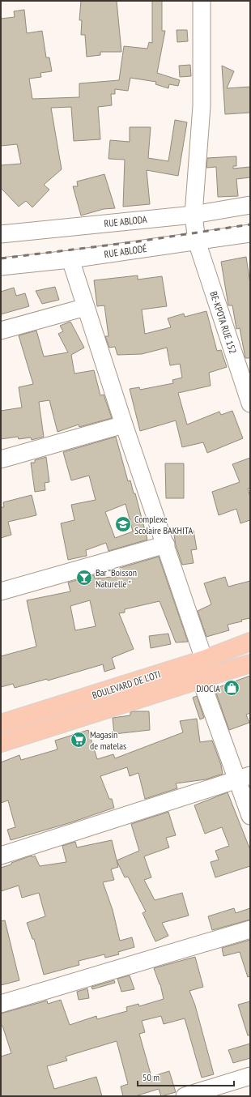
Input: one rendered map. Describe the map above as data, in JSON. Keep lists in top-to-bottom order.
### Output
{
  "streets": {
    "main road": ["BOULEVARD DE L'OTI"],
    "street": ["RUE ABLODA", "RUE ABLODÉ", "BE-KPOTA RUE 152"]
  },
  "crossings": [
    ["RUE ABLODA", "BE-KPOTA RUE 152"],
    ["RUE ABLODÉ", "BE-KPOTA RUE 152"]
  ],
  "places": {
    "school or university": ["Complexe Scolaire BAKHITA"],
    "bar": ["Bar \"Boisson Naturelle \""],
    "shop": ["DJOCIA"],
    "supermarket": ["Magasin de matelas"]
  },
  "scale_bar": "50 m"
}
